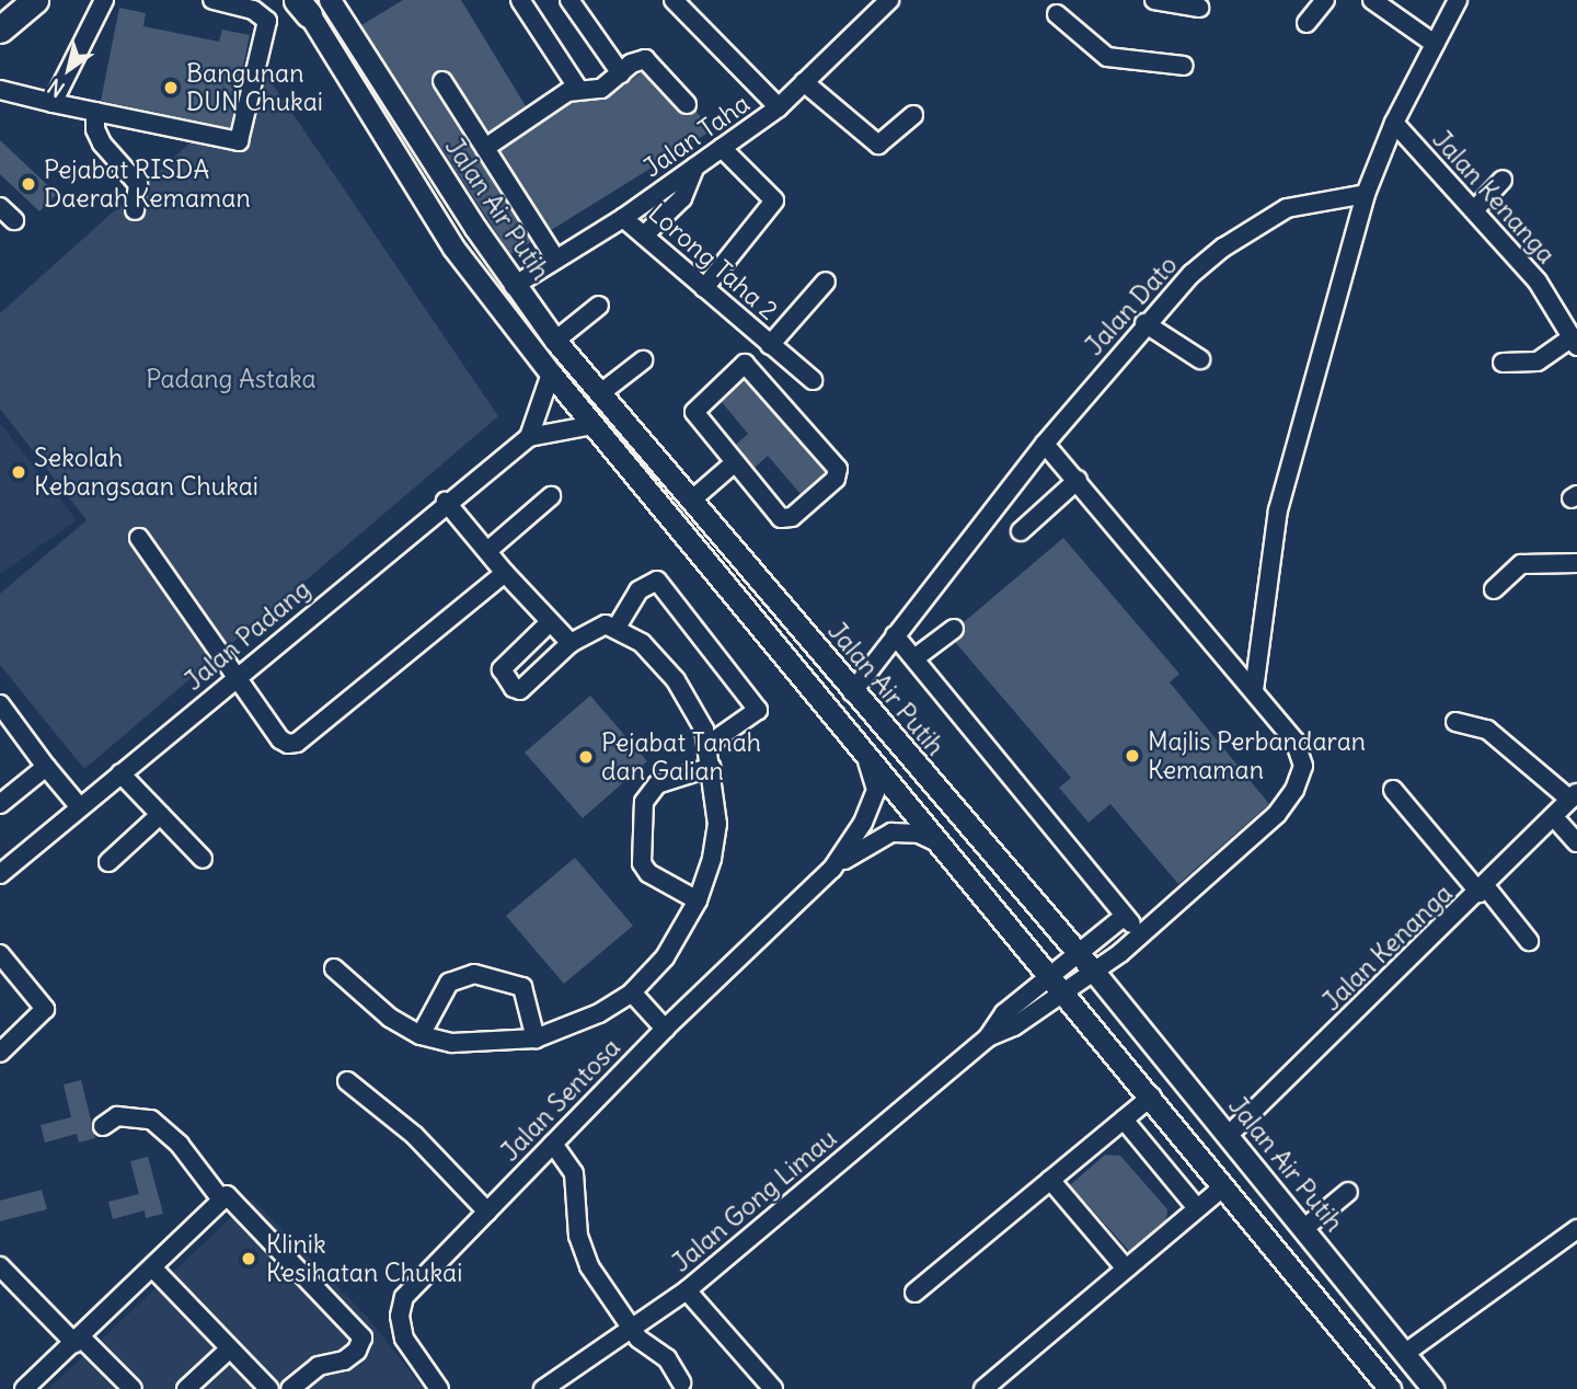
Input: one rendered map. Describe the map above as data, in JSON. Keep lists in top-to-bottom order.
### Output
{
  "streets": {
    "main road": ["Jalan Air Putih"],
    "street": [
      "Jalan Taha",
      "Jalan Kenanga",
      "Lorong Taha 2",
      "Jalan Dato",
      "Jalan Padang",
      "Jalan Sentosa",
      "Jalan Gong Limau"
    ]
  },
  "crossings": [
    ["Jalan Taha", "Jalan Air Putih"],
    ["Jalan Taha", "Lorong Taha 2"],
    ["Jalan Kenanga", "Jalan Air Putih"],
    ["Jalan Air Putih", "Jalan Dato"],
    ["Jalan Air Putih", "Jalan Gong Limau"],
    ["Jalan Dato", "Jalan Gong Limau"]
  ],
  "parks": ["Padang Astaka"],
  "places": [
    "Bangunan DUN Chukai",
    "Pejabat RISDA Daerah Kemaman",
    "Sekolah Kebangsaan Chukai",
    "Majlis Perbandaran Kemaman",
    "Pejabat Tanah dan Galian",
    "Klinik Kesihatan Chukai"
  ],
  "north": "bottom left"
}
